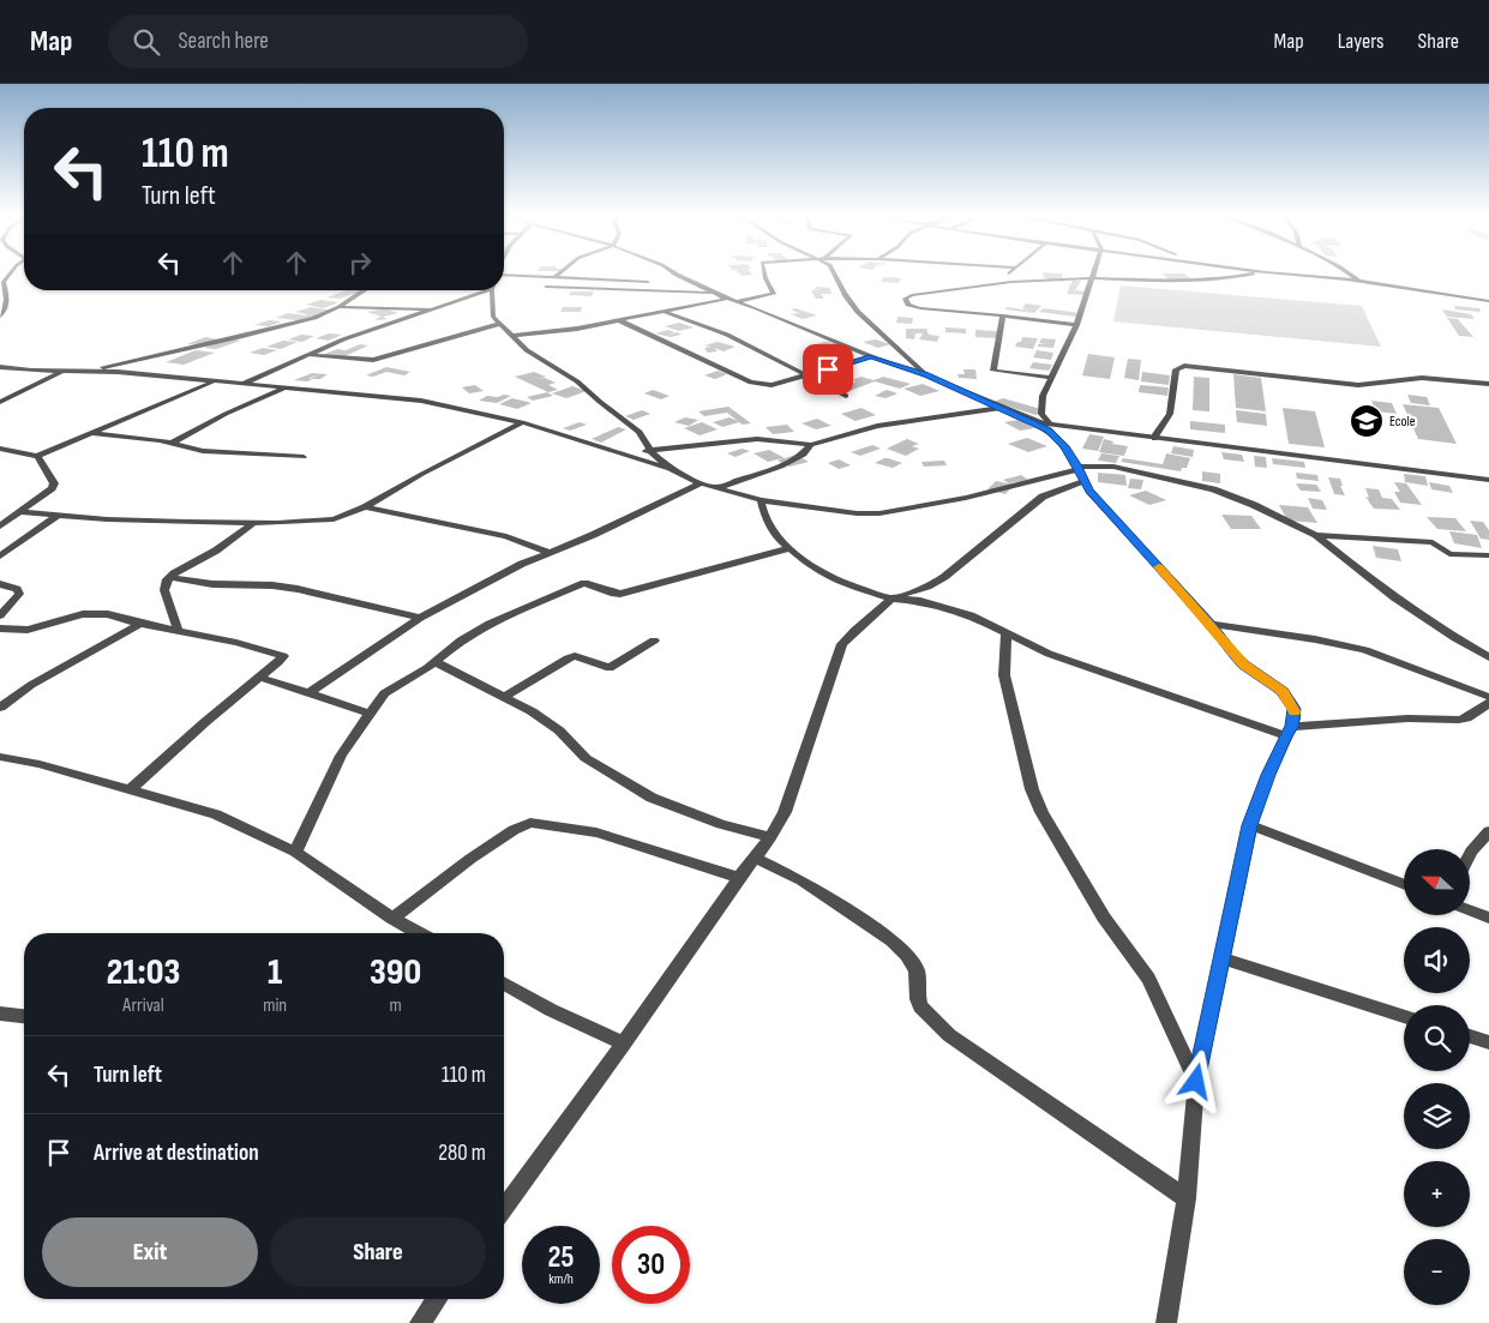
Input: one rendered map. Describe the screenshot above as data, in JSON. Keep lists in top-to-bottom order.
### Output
{
  "places": {
    "school or university": ["Ecole"]
  },
  "north": "left",
  "page": {
    "header": "Map",
    "search": "Search here",
    "nav": ["Map", "Layers", "Share"],
    "turn": ["110 m", "Turn left"],
    "map_buttons": ["+", "−"],
    "eta": [
      "21:03",
      "Arrival",
      "1",
      "min",
      "390",
      "m"
    ],
    "list": [
      {
        "name": "Turn left",
        "value": "110 m"
      },
      {
        "name": "Arrive at destination",
        "value": "280 m"
      }
    ],
    "buttons": ["Exit", "Share"],
    "speed": "25 km/h",
    "limit": "30"
  }
}
